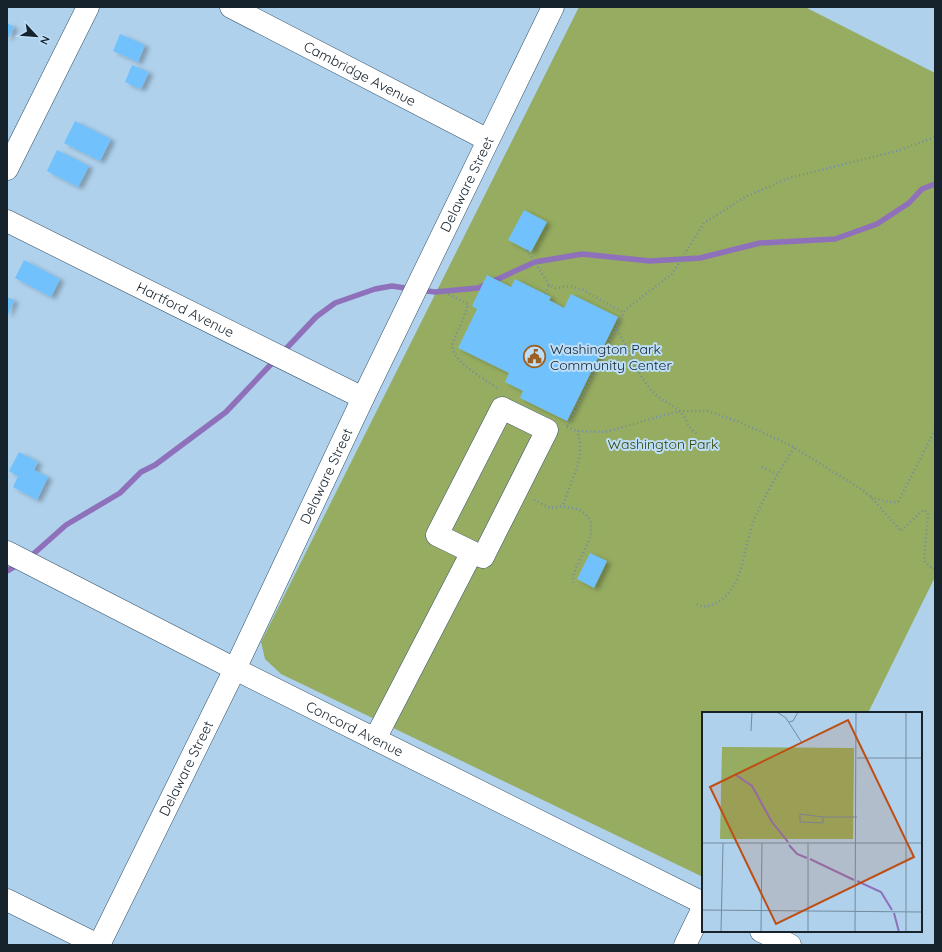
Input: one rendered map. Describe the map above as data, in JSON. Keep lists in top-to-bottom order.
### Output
{
  "streets": {
    "street": [
      "Cambridge Avenue",
      "Delaware Street",
      "Hartford Avenue",
      "Concord Avenue"
    ]
  },
  "crossings": [
    ["Cambridge Avenue", "Delaware Street"],
    ["Delaware Street", "Hartford Avenue"],
    ["Delaware Street", "Concord Avenue"]
  ],
  "parks": ["Washington Park"],
  "places": {
    "public building": ["Washington Park Community Center"]
  },
  "north": "bottom right"
}
